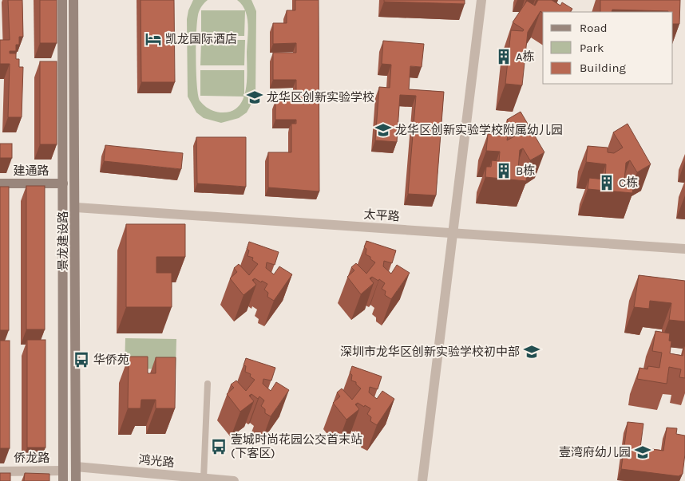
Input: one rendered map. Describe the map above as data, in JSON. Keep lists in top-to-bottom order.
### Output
{
  "streets": {
    "main road": ["建通路", "景龙建设路"],
    "street": ["太平路", "侨龙路", "鸿光路"]
  },
  "crossings": [
    ["建通路", "景龙建设路"],
    ["太平路", "景龙建设路"],
    ["景龙建设路", "侨龙路"],
    ["景龙建设路", "鸿光路"]
  ],
  "places": {
    "hotel": ["凯龙国际酒店"],
    "building": ["A栋", "B栋", "C栋"],
    "school or university": [
      "龙华区创新实验学校",
      "龙华区创新实验学校附属幼儿园",
      "深圳市龙华区创新实验学校初中部",
      "壹湾府幼儿园"
    ],
    "bus stop": ["华侨苑", "壹城时尚花园公交首末站 (下客区)"]
  },
  "legend": ["Road", "Park", "Building"]
}
